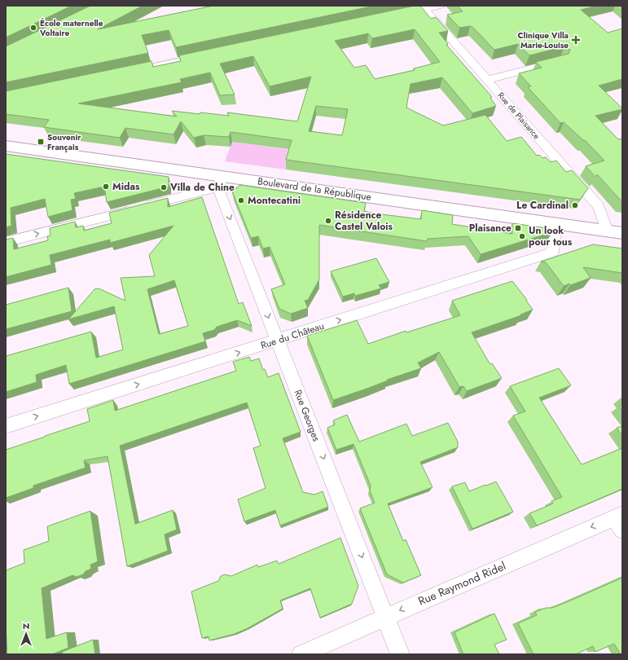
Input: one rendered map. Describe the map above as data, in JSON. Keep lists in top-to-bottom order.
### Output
{
  "streets": {
    "main road": ["Boulevard de la République"],
    "street": [
      "Rue de Plaisance",
      "Rue du Château",
      "Rue Georges",
      "Rue Raymond Ridel"
    ]
  },
  "crossings": [
    ["Rue de Plaisance", "Boulevard de la République"],
    ["Boulevard de la République", "Rue du Château"],
    ["Boulevard de la République", "Rue Georges"],
    ["Rue du Château", "Rue Georges"],
    ["Rue Georges", "Rue Raymond Ridel"]
  ],
  "one_way": ["Rue du Château", "Rue Georges", "Rue Raymond Ridel"],
  "places": {
    "other": [
      "École maternelle Voltaire",
      "Midas",
      "Villa de Chine",
      "Montecatini",
      "Le Cardinal",
      "Résidence Castel Valois",
      "Un look pour tous"
    ],
    "health": ["Clinique Villa Marie-Louise"],
    "transit": ["Souvenir Français", "Plaisance"]
  },
  "north": "top"
}
